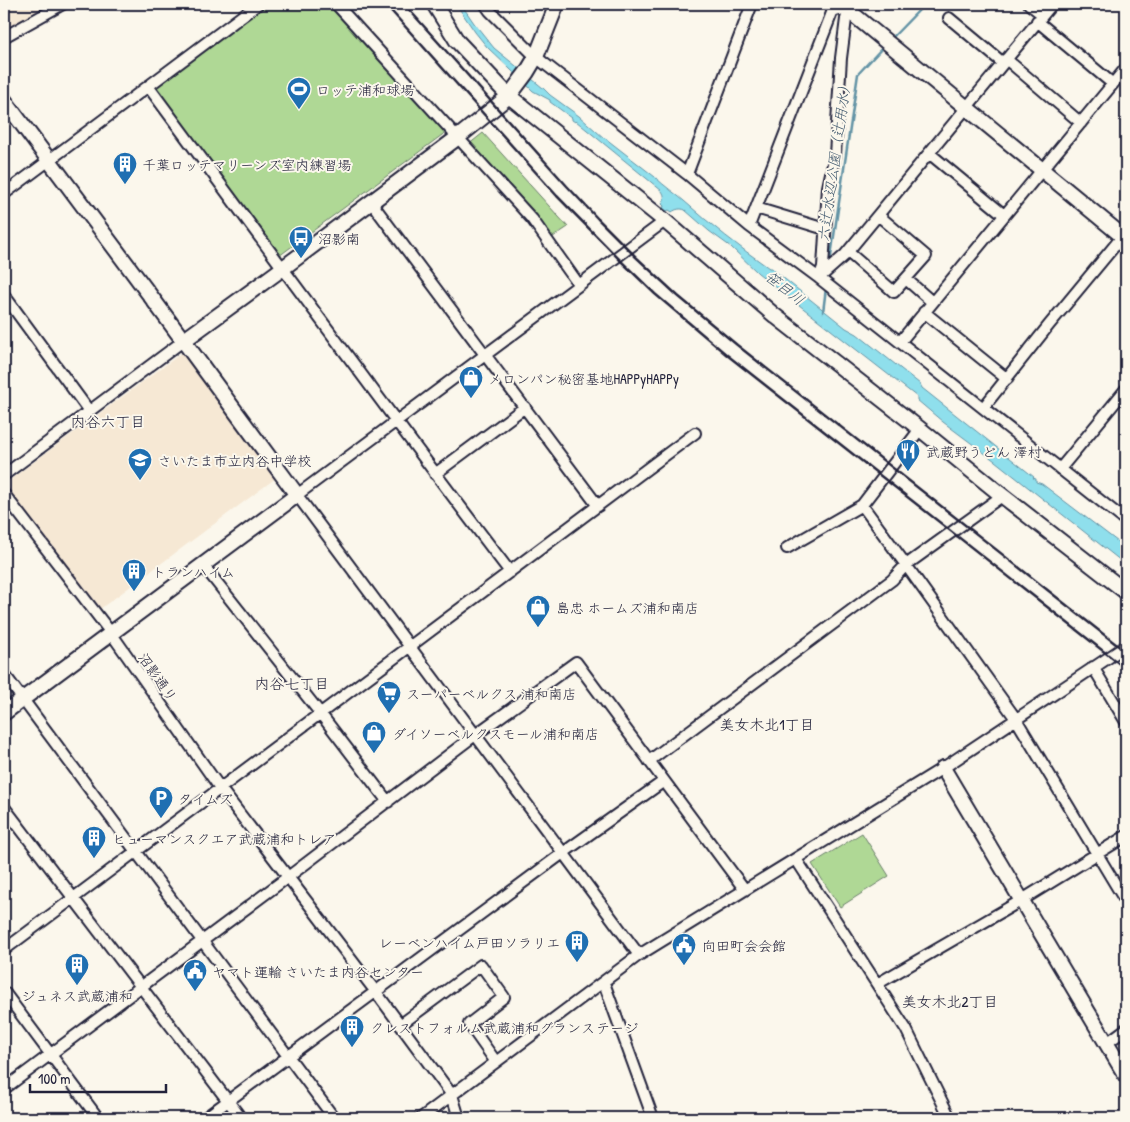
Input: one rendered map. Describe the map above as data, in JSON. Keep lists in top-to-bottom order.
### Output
{
  "streets": {
    "street": ["沼影通り"]
  },
  "districts": [
    "内谷六丁目",
    "内谷七丁目",
    "美女木北1丁目",
    "美女木北2丁目"
  ],
  "water": ["六辻水辺公園（辻用水）", "笹目川"],
  "places": {
    "sports": ["ロッテ浦和球場"],
    "building": [
      "千葉ロッテマリーンズ室内練習場",
      "トランハイム",
      "ヒューマンスクエア武蔵浦和トレア",
      "レーベンハイム戸田ソラリエ",
      "ジュネス武蔵浦和",
      "クレストフォルム武蔵浦和グランステージ"
    ],
    "bus stop": ["沼影南"],
    "shop": ["メロンパン秘密基地HAPPyHAPPy", "島忠 ホームズ浦和南店", "ダイソーベルクスモール浦和南店"],
    "restaurant": ["武蔵野うどん 澤村"],
    "school or university": ["さいたま市立内谷中学校"],
    "supermarket": ["スーパーベルクス 浦和南店"],
    "parking": ["タイムズ"],
    "public building": ["向田町会会館", "ヤマト運輸 さいたま内谷センター"]
  },
  "scale_bar": "100 m"
}
